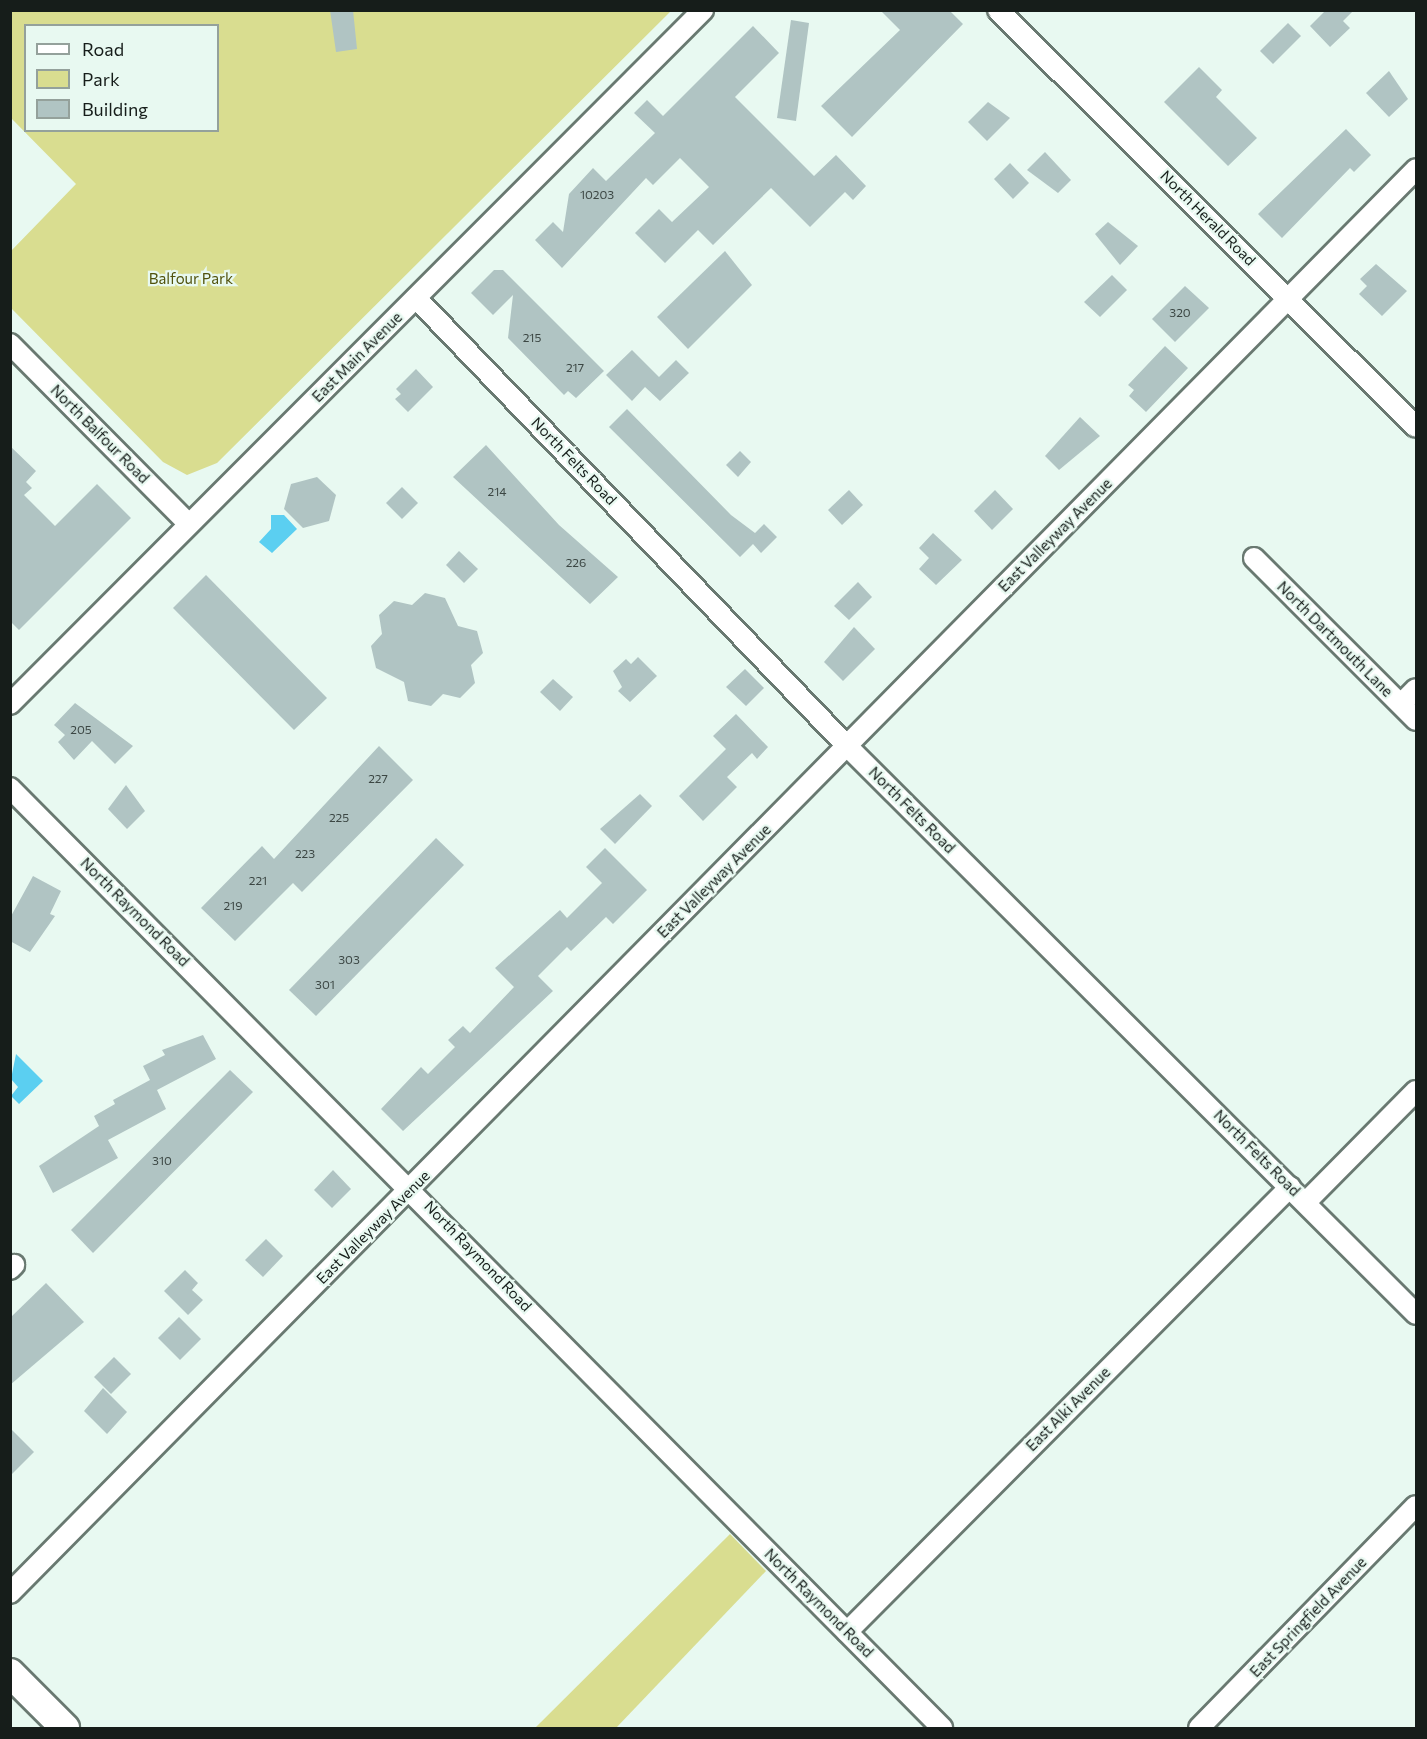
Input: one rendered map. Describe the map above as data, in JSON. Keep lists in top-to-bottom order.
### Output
{
  "streets": {
    "street": [
      "North Herald Road",
      "East Main Avenue",
      "North Balfour Road",
      "North Felts Road",
      "East Valleyway Avenue",
      "North Dartmouth Lane",
      "North Raymond Road",
      "East Alki Avenue",
      "East Springfield Avenue"
    ]
  },
  "crossings": [
    ["North Herald Road", "East Valleyway Avenue"],
    ["East Main Avenue", "North Balfour Road"],
    ["East Main Avenue", "North Felts Road"],
    ["North Felts Road", "East Valleyway Avenue"],
    ["North Felts Road", "East Alki Avenue"],
    ["East Valleyway Avenue", "North Raymond Road"],
    ["North Raymond Road", "East Alki Avenue"]
  ],
  "parks": ["Balfour Park"],
  "house_numbers": [
    "10203",
    "320",
    "215",
    "217",
    "214",
    "226",
    "205",
    "227",
    "225",
    "223",
    "221",
    "219",
    "303",
    "301",
    "310"
  ],
  "legend": ["Road", "Park", "Building"]
}
